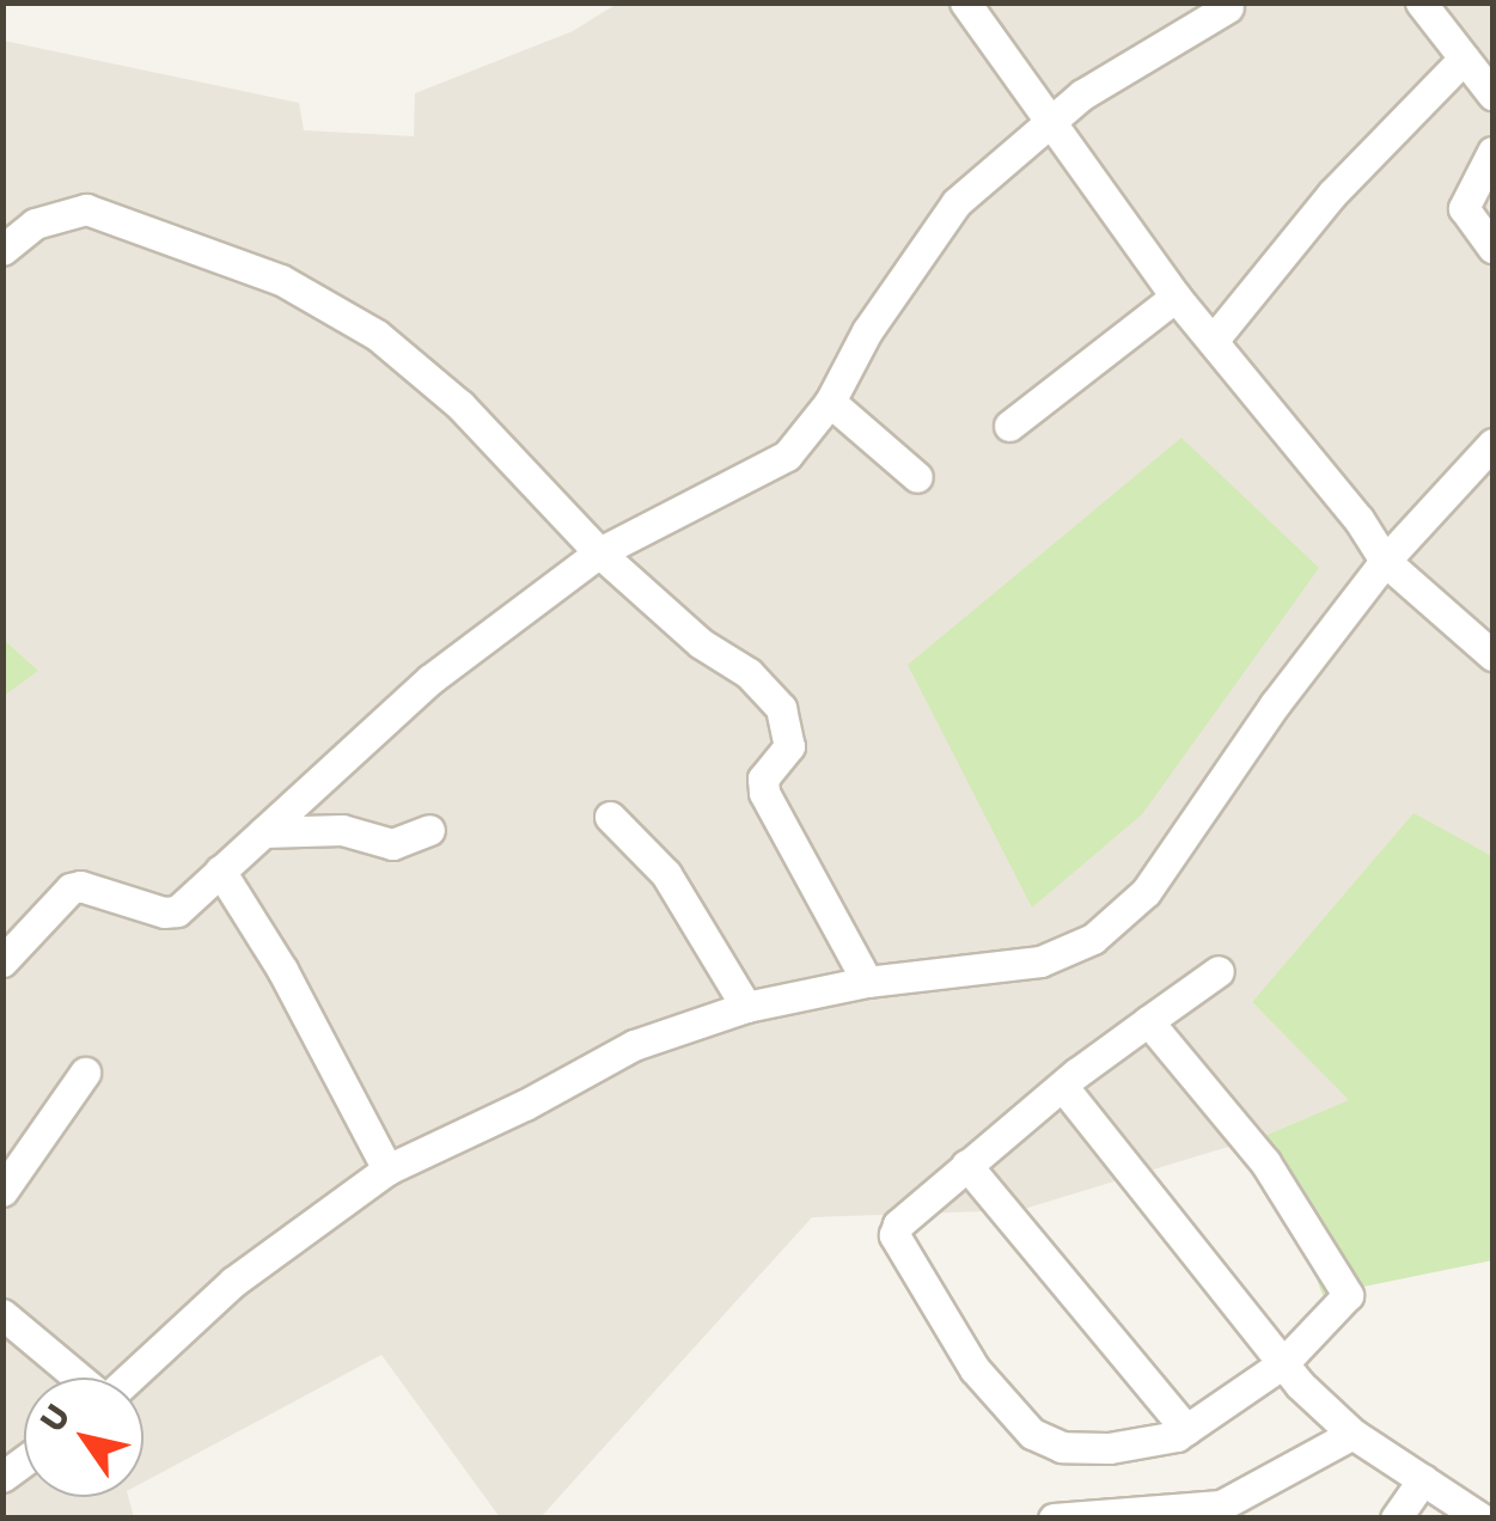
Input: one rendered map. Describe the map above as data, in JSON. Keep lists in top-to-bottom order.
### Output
{
  "north": "top left"
}
